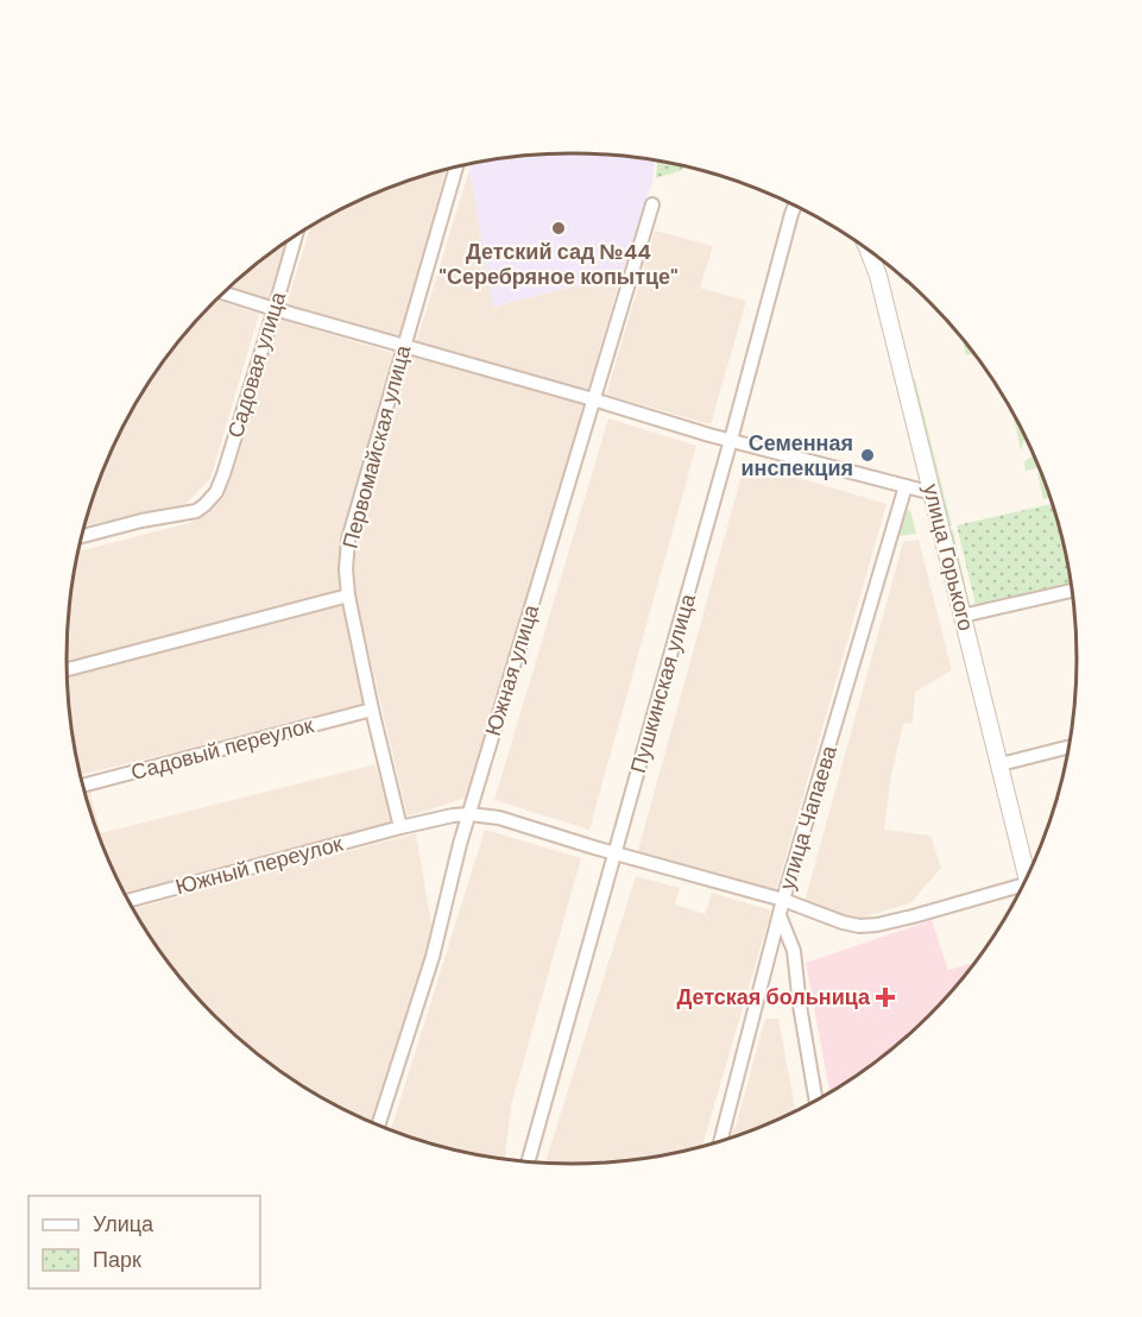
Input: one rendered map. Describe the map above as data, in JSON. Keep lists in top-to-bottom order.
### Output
{
  "streets": {
    "street": [
      "Садовая улица",
      "Первомайская улица",
      "улица Горького",
      "Южная улица",
      "Пушкинская улица",
      "Садовый переулок",
      "улица Чапаева",
      "Южный переулок"
    ]
  },
  "crossings": [
    ["Первомайская улица", "Садовый переулок"],
    ["Первомайская улица", "Южный переулок"],
    ["Южная улица", "Южный переулок"],
    ["Пушкинская улица", "Южный переулок"],
    ["улица Чапаева", "Южный переулок"]
  ],
  "places": {
    "other": ["Детский сад №44 \"Серебряное копытце\"", "Семенная инспекция"],
    "health": ["Детская больница"]
  },
  "legend": ["Улица", "Парк"]
}
